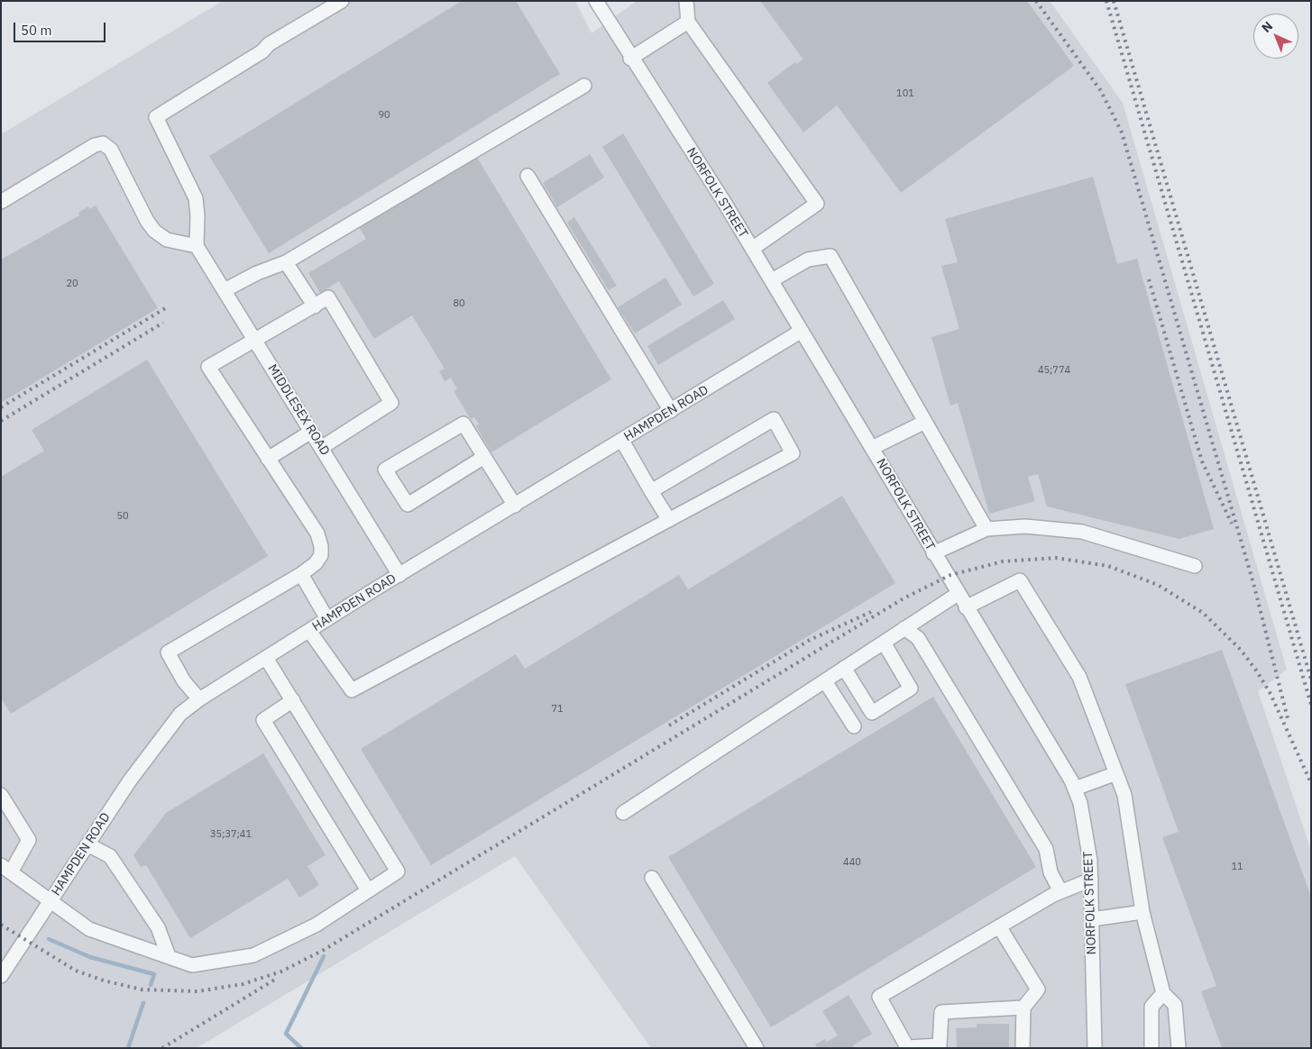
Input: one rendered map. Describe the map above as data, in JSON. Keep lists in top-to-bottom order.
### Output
{
  "streets": {
    "street": ["NORFOLK STREET", "MIDDLESEX ROAD", "HAMPDEN ROAD"]
  },
  "crossings": [
    ["NORFOLK STREET", "HAMPDEN ROAD"],
    ["MIDDLESEX ROAD", "HAMPDEN ROAD"]
  ],
  "house_numbers": [
    "101",
    "90",
    "20",
    "80",
    "45;774",
    "50",
    "71",
    "35;37;41",
    "440",
    "11"
  ],
  "scale_bar": "50 m",
  "north": "top left"
}
